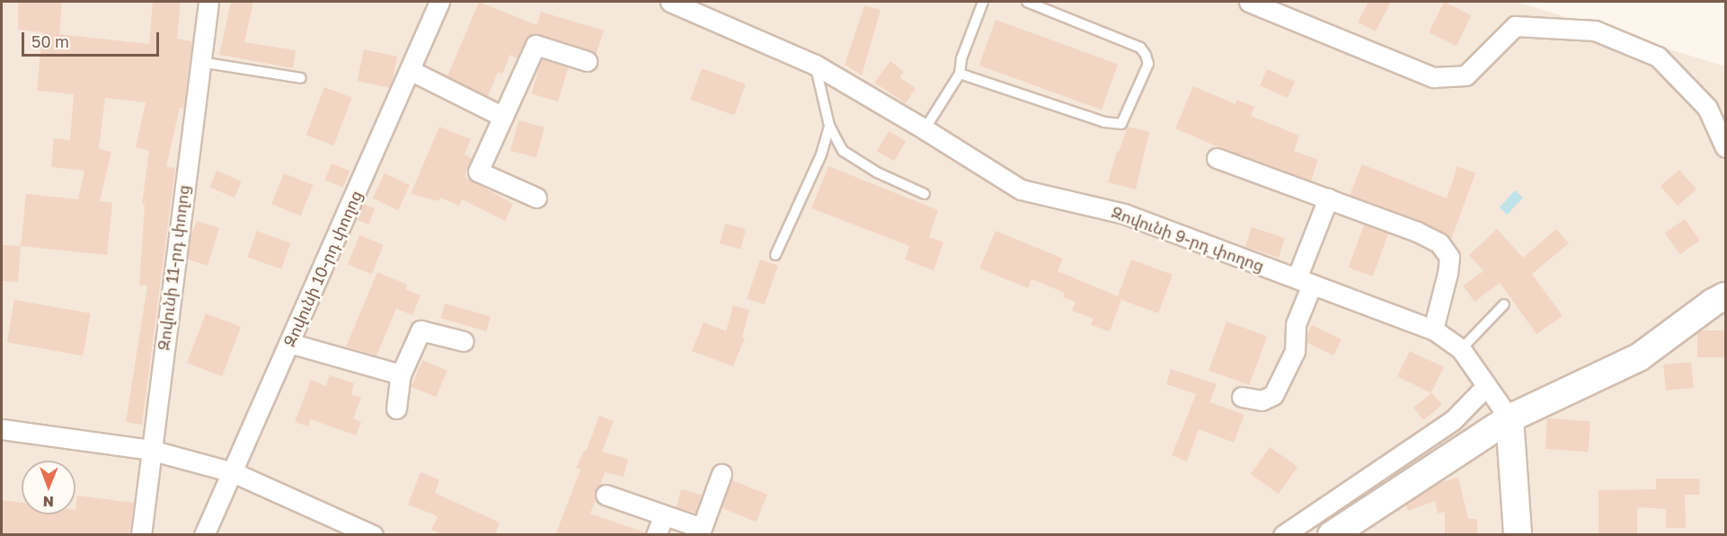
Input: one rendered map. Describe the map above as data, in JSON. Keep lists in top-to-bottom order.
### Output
{
  "streets": {
    "street": ["Զովունի 9-րդ փողոց", "Զովունի 11-րդ փողոց", "Զովունի 10-րդ փողոց"]
  },
  "scale_bar": "50 m",
  "north": "bottom"
}
